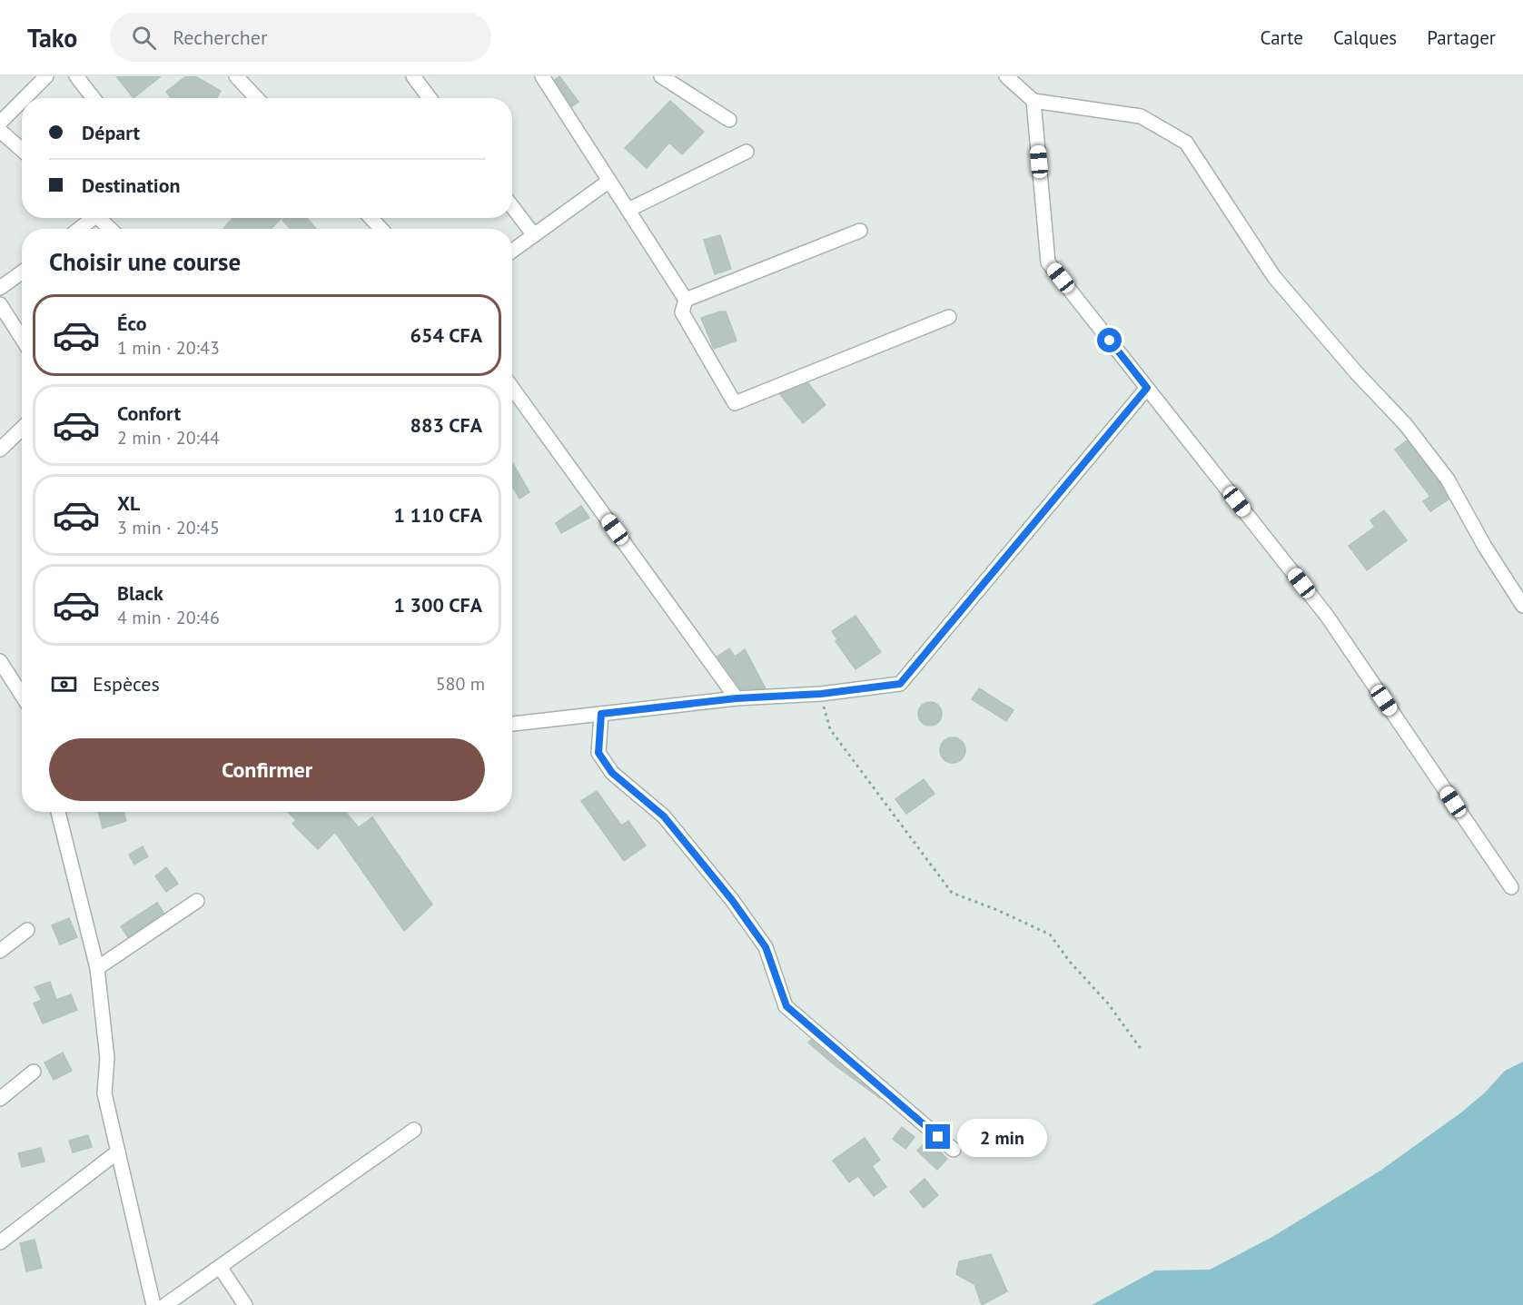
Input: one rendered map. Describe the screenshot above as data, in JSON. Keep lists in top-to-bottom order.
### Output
{
  "page": {
    "header": "Tako",
    "search": "Rechercher",
    "nav": ["Carte", "Calques", "Partager"],
    "banner": ["Départ", "Destination"],
    "heading": "Choisir une course",
    "list": [
      {
        "name": "Éco",
        "note": "1 min · 20:43",
        "value": "654 CFA"
      },
      {
        "name": "Confort",
        "note": "2 min · 20:44",
        "value": "883 CFA"
      },
      {
        "name": "XL",
        "note": "3 min · 20:45",
        "value": "1 110 CFA"
      },
      {
        "name": "Black",
        "note": "4 min · 20:46",
        "value": "1 300 CFA"
      }
    ],
    "pay": ["Espèces", "580 m"],
    "buttons": "Confirmer",
    "bubble": "2 min"
  }
}
